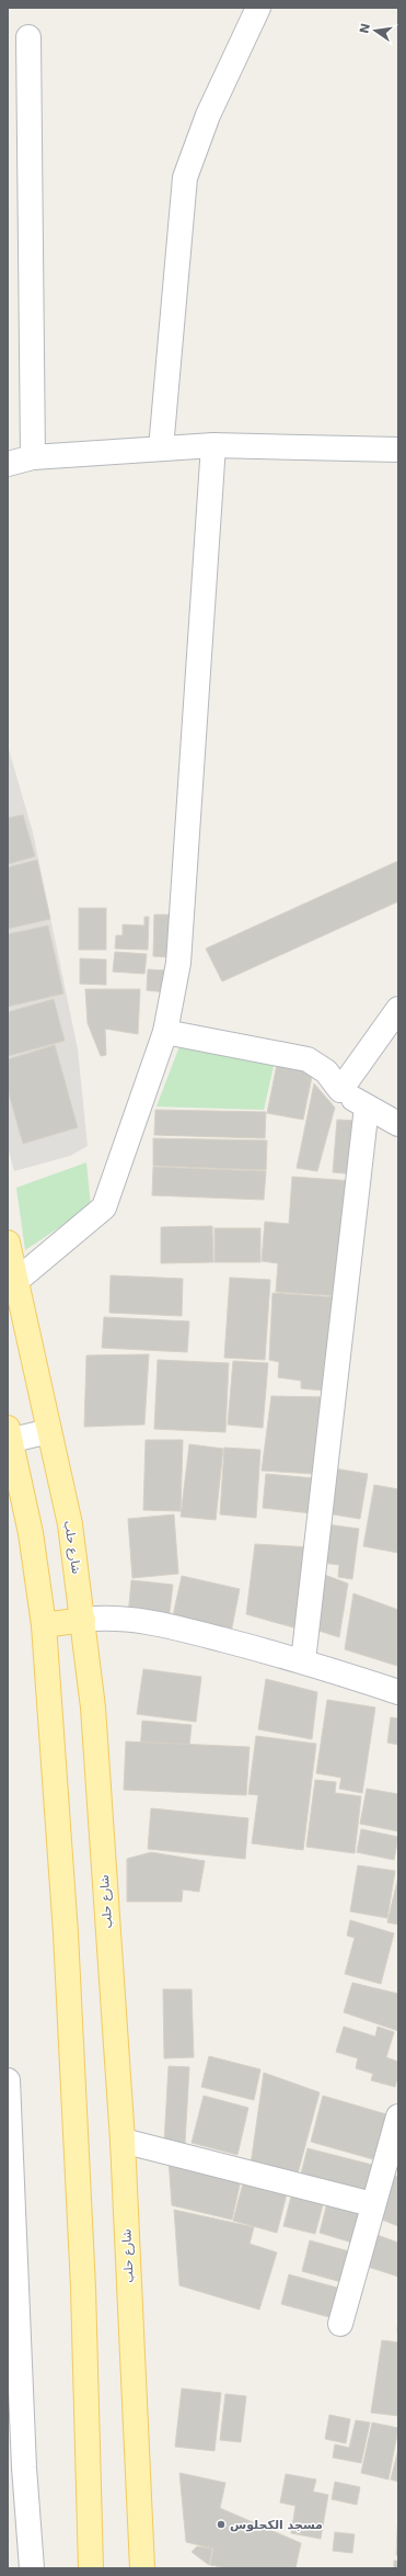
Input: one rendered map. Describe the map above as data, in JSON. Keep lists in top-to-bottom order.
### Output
{
  "streets": {
    "main road": ["شارع حلب"]
  },
  "places": ["مسجد الكحلوس"],
  "north": "left"
}
